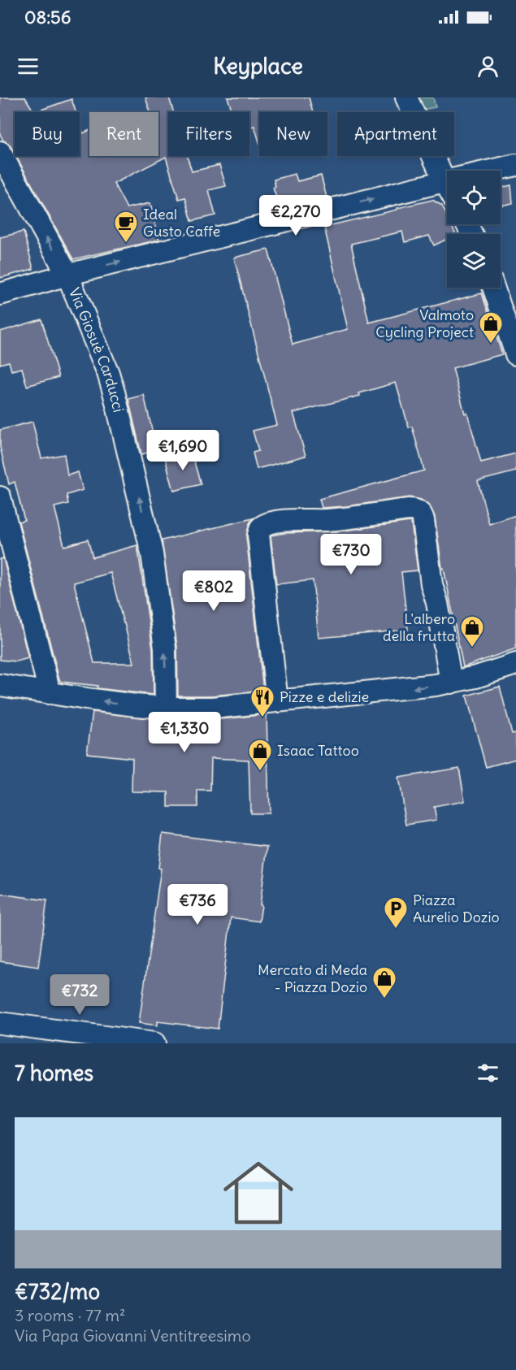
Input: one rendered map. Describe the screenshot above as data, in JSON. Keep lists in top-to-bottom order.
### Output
{
  "streets": {
    "street": ["Via Giosuè Carducci"]
  },
  "places": {
    "cafe": ["Ideal Gusto Caffe"],
    "shop": [
      "Valmoto Cycling Project",
      "L'albero della frutta",
      "Isaac Tattoo",
      "Mercato di Meda - Piazza Dozio"
    ],
    "restaurant": ["Pizze e delizie"],
    "parking": ["Piazza Aurelio Dozio"]
  },
  "page": {
    "status": "08:56",
    "header": "Keyplace",
    "chip": [
      "Buy",
      "Rent",
      "Filters",
      "New",
      "Apartment"
    ],
    "price": [
      "€2,270",
      "€1,690",
      "€730",
      "€802",
      "€1,330",
      "€736",
      "€732"
    ],
    "heading": "7 homes",
    "list": [
      {
        "name": "€732/mo",
        "note": "3 rooms · 77 m² · Via Papa Giovanni Ventitreesimo"
      }
    ]
  }
}
